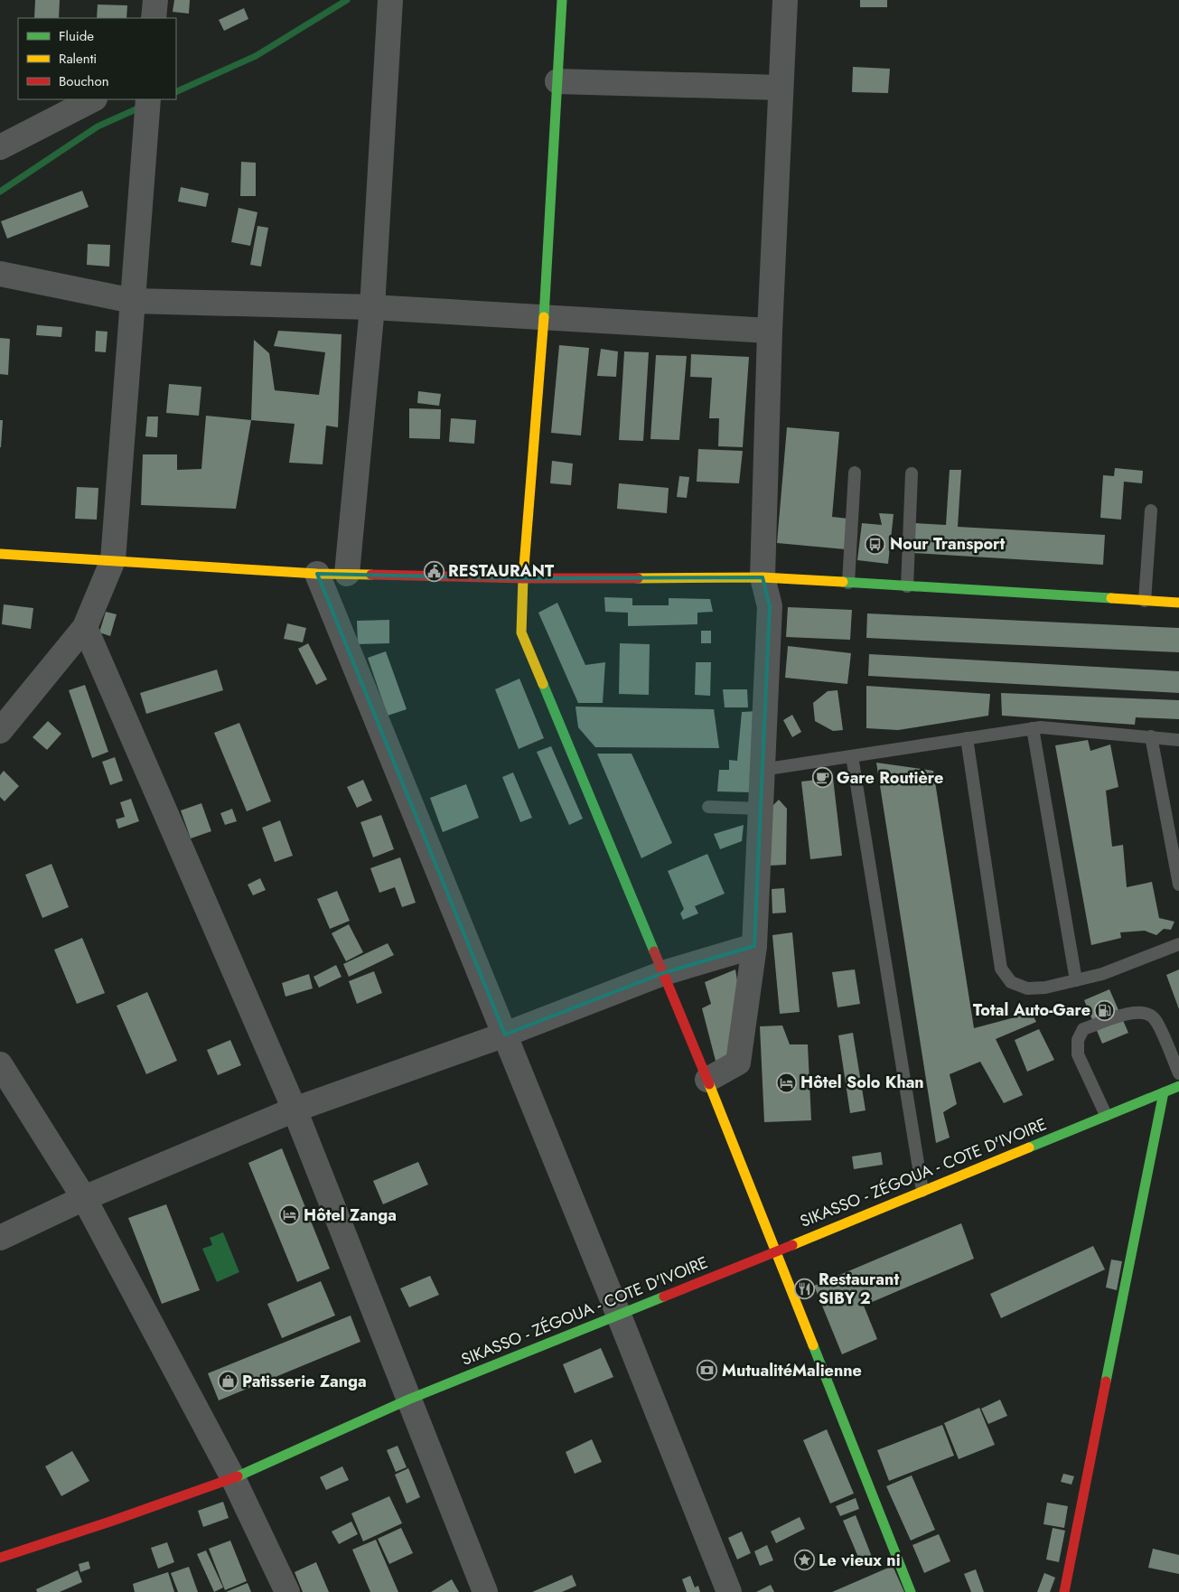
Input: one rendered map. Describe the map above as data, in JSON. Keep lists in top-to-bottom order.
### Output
{
  "streets": {
    "main road": ["SIKASSO - ZÉGOUA - COTE D'IVOIRE"]
  },
  "places": {
    "bus stop": ["Nour Transport"],
    "public building": ["RESTAURANT"],
    "cafe": ["Gare Routière"],
    "fuel station": ["Total Auto-Gare"],
    "hotel": ["Hôtel Solo Khan", "Hôtel Zanga"],
    "restaurant": ["Restaurant SIBY 2"],
    "bank": ["MutualitéMalienne"],
    "shop": ["Patisserie Zanga"],
    "place": ["Le vieux ni"]
  },
  "legend": ["Fluide", "Ralenti", "Bouchon"]
}
